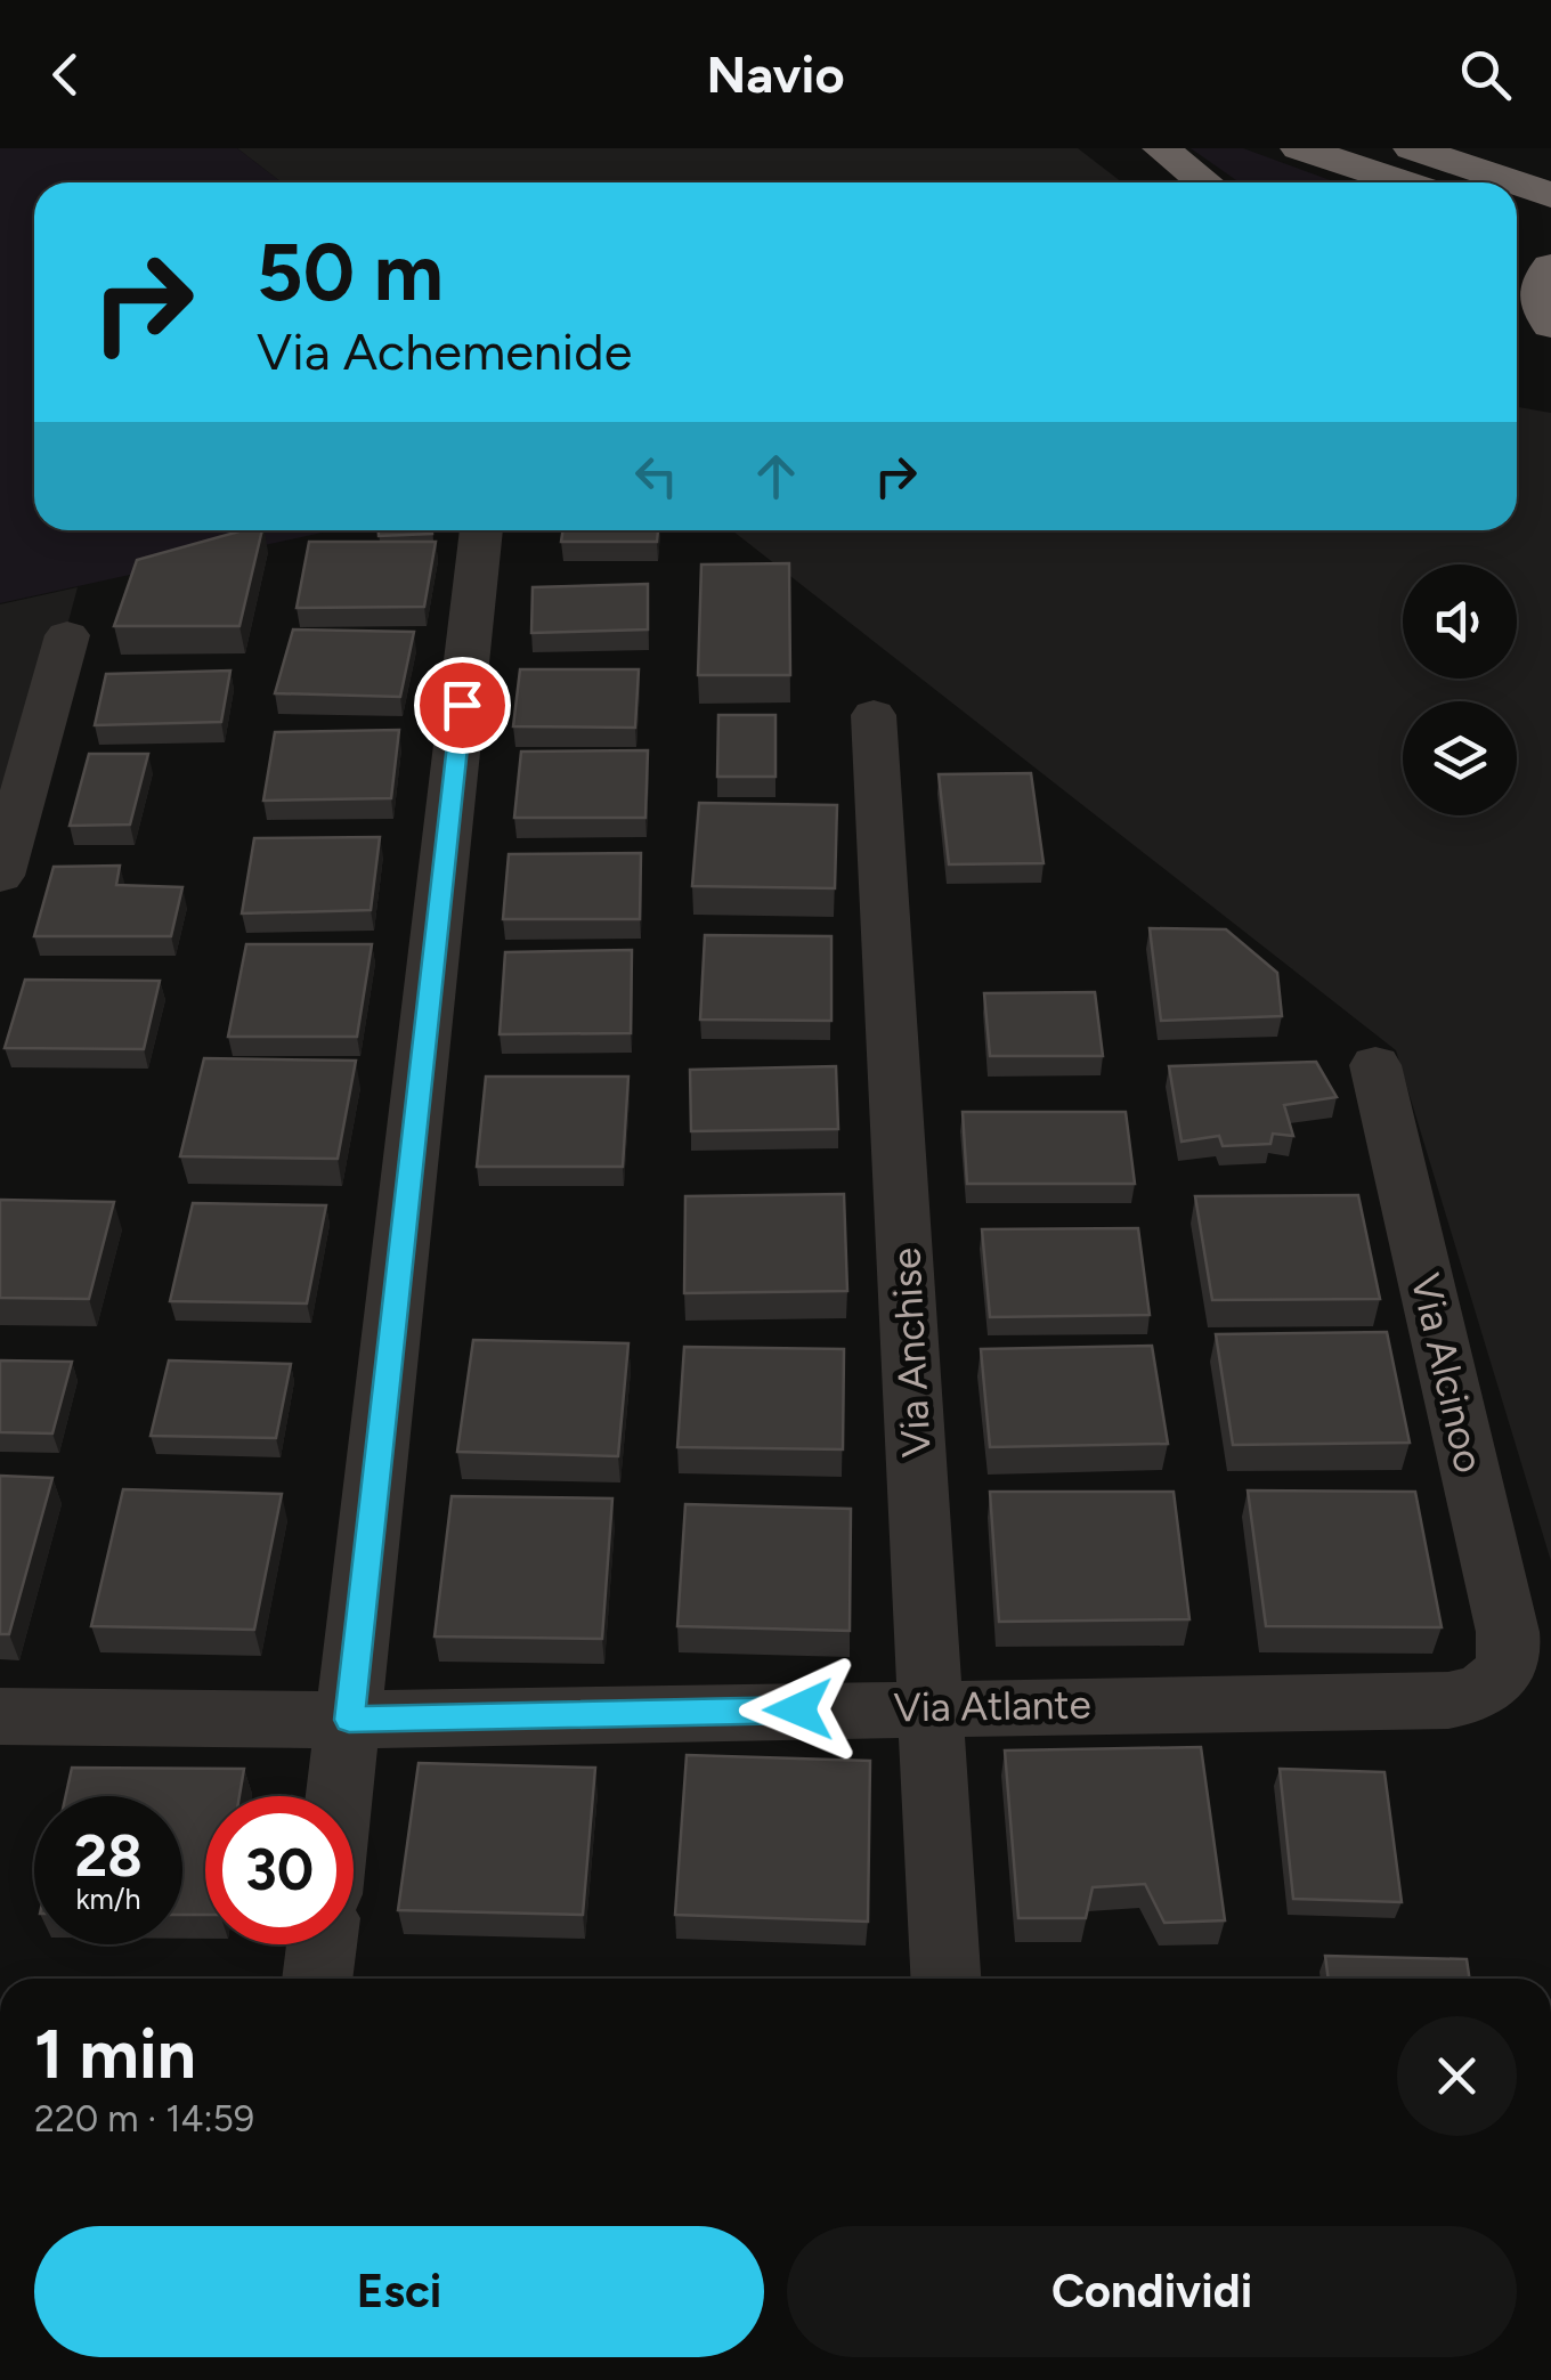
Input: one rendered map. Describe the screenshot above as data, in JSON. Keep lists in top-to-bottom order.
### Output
{
  "streets": {
    "street": ["Via Anchise", "Via Alcinoo", "Via Atlante"]
  },
  "crossings": [
    ["Via Anchise", "Via Atlante"],
    ["Via Alcinoo", "Via Atlante"]
  ],
  "page": {
    "header": "Navio",
    "turn": ["50 m", "Via Achemenide"],
    "speed": "28 km/h",
    "limit": "30",
    "heading": ["1 min", "220 m · 14:59"],
    "buttons": ["Esci", "Condividi"]
  }
}
